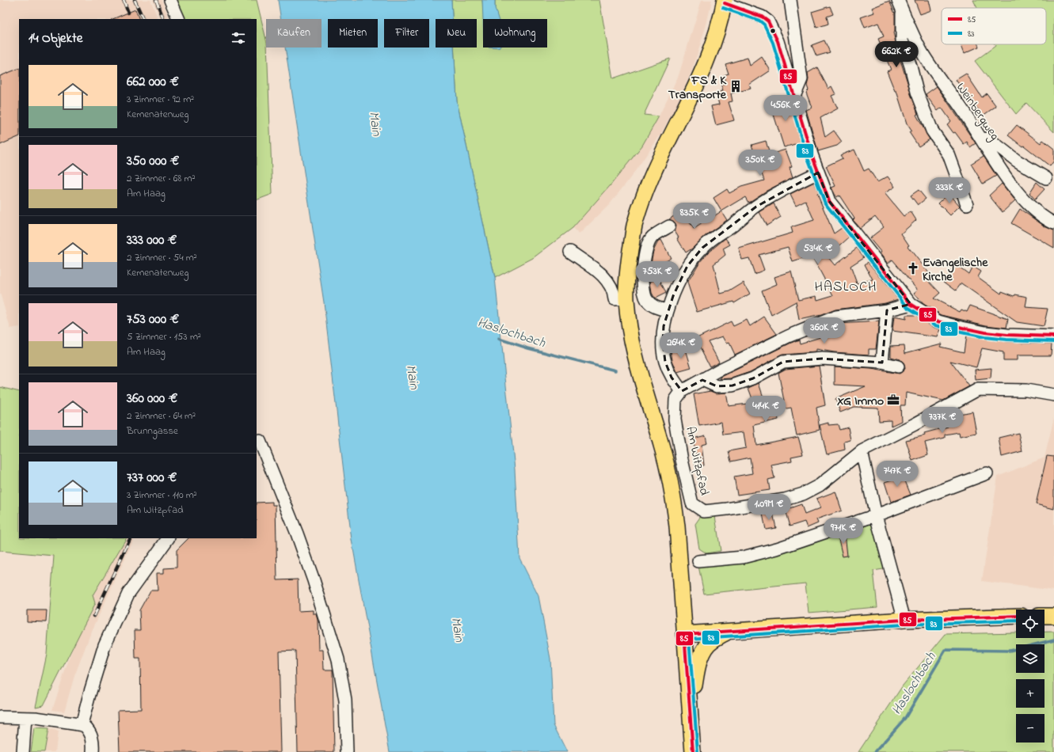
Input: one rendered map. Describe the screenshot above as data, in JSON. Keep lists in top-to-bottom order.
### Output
{
  "streets": {
    "street": ["Weinbergweg", "Am Witzpfad"]
  },
  "districts": ["HASLOCH"],
  "water": ["Main", "Haslochbach"],
  "places": {
    "building": ["FS & K Transporte"],
    "church": ["Evangelische Kirche"],
    "office": ["XG Immo"]
  },
  "lines": ["transit line 85", "transit line 83"],
  "legend": ["85", "83"],
  "page": {
    "chip": [
      "Kaufen",
      "Mieten",
      "Filter",
      "Neu",
      "Wohnung"
    ],
    "heading": "14 Objekte",
    "price": [
      "662K €",
      "456K €",
      "350K €",
      "333K €",
      "835K €",
      "534K €",
      "753K €",
      "360K €",
      "264K €",
      "414K €",
      "737K €",
      "747K €",
      "1.09M €",
      "971K €"
    ],
    "list": [
      {
        "name": "662 000 €",
        "note": "3 Zimmer · 92 m² · Kemenatenweg"
      },
      {
        "name": "350 000 €",
        "note": "2 Zimmer · 68 m² · Am Haag"
      },
      {
        "name": "333 000 €",
        "note": "2 Zimmer · 54 m² · Kemenatenweg"
      },
      {
        "name": "753 000 €",
        "note": "5 Zimmer · 153 m² · Am Haag"
      },
      {
        "name": "360 000 €",
        "note": "2 Zimmer · 64 m² · Brunngasse"
      },
      {
        "name": "737 000 €",
        "note": "3 Zimmer · 110 m² · Am Witzpfad"
      }
    ],
    "map_buttons": ["+", "−"]
  }
}
